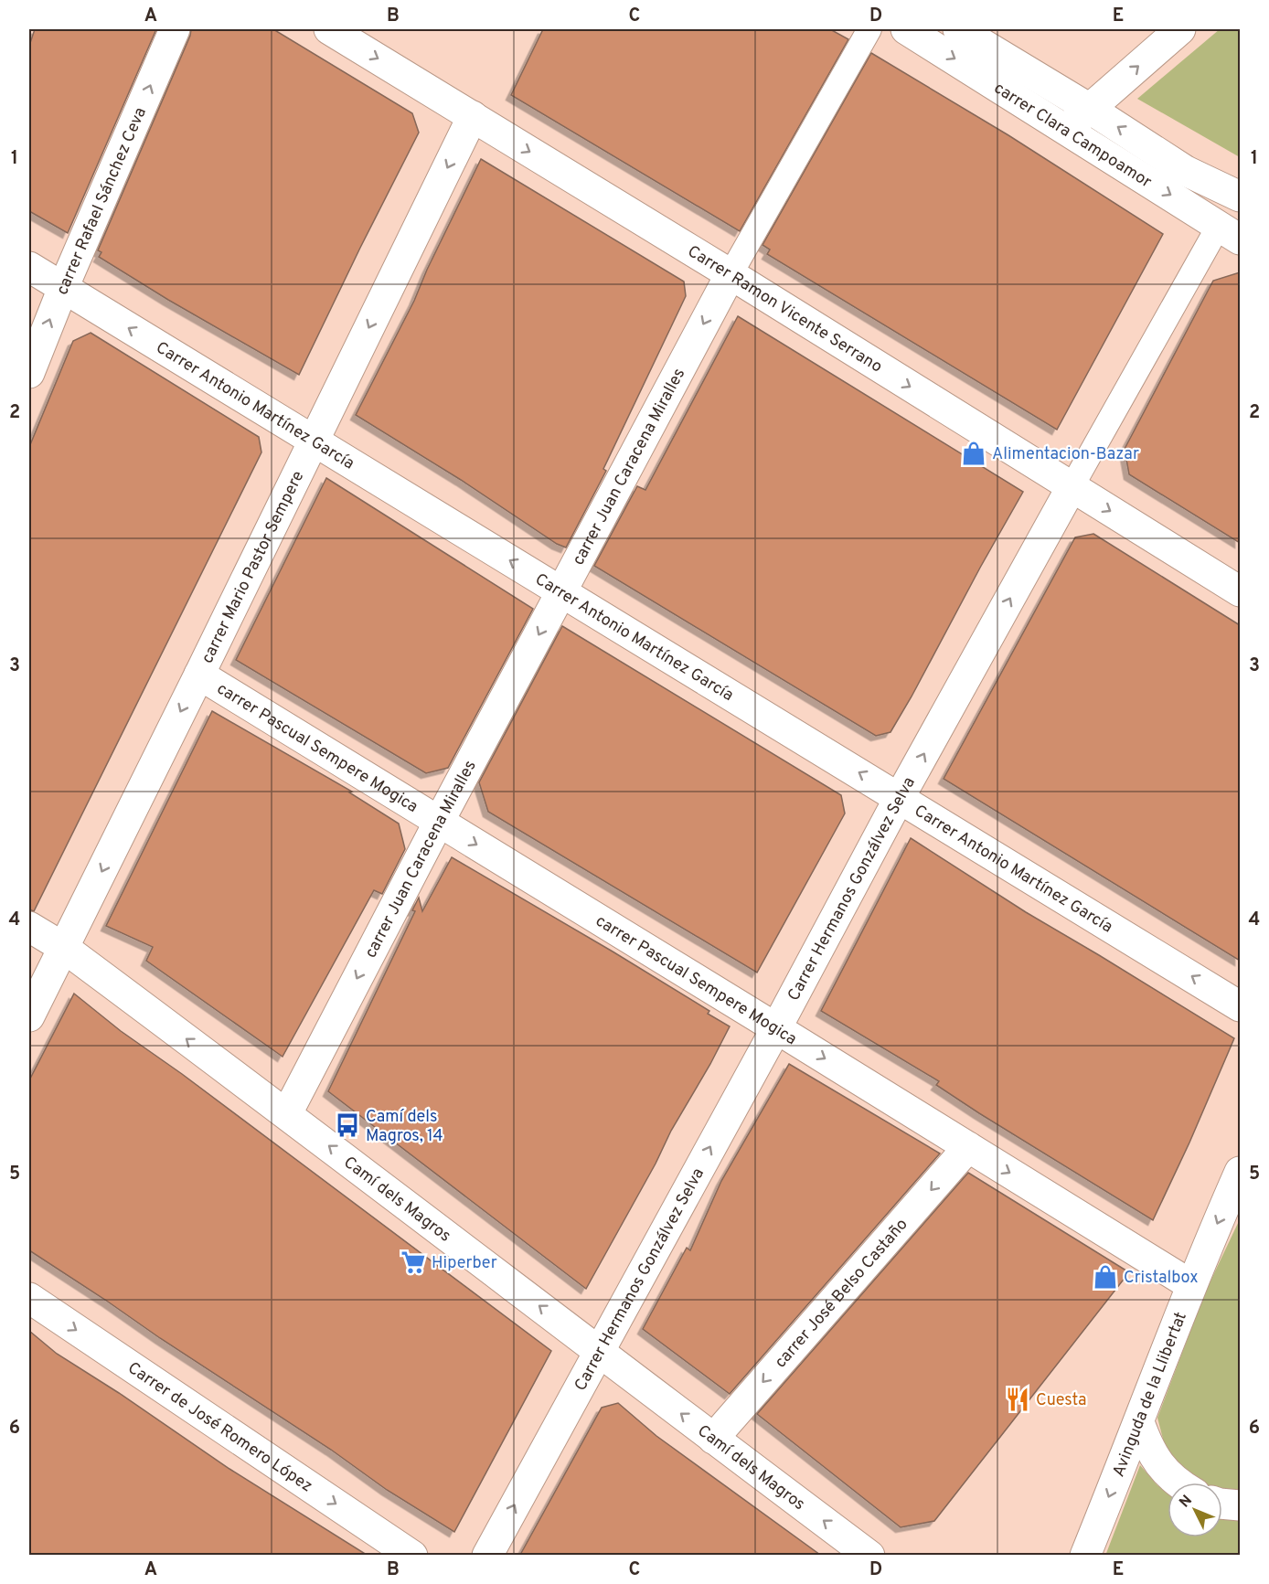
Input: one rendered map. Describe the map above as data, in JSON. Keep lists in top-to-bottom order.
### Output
{
  "streets": {
    "main road": [
      "carrer Clara Campoamor",
      "carrer Rafael Sánchez Ceva",
      "Carrer Ramon Vicente Serrano",
      "Carrer Antonio Martínez García",
      "carrer Juan Caracena Miralles",
      "carrer Mario Pastor Sempere",
      "carrer Pascual Sempere Mogica",
      "Carrer Hermanos Gonzálvez Selva",
      "Camí dels Magros",
      "carrer José Belso Castaño",
      "Avinguda de la Llibertat",
      "Carrer de José Romero López"
    ]
  },
  "crossings": [
    ["carrer Clara Campoamor", "Carrer Hermanos Gonzálvez Selva"],
    ["carrer Rafael Sánchez Ceva", "Carrer Antonio Martínez García"],
    ["Carrer Ramon Vicente Serrano", "carrer Juan Caracena Miralles"],
    ["Carrer Ramon Vicente Serrano", "carrer Mario Pastor Sempere"],
    ["Carrer Ramon Vicente Serrano", "Carrer Hermanos Gonzálvez Selva"],
    ["Carrer Antonio Martínez García", "carrer Juan Caracena Miralles"],
    ["Carrer Antonio Martínez García", "carrer Mario Pastor Sempere"],
    ["Carrer Antonio Martínez García", "Carrer Hermanos Gonzálvez Selva"],
    ["carrer Juan Caracena Miralles", "carrer Pascual Sempere Mogica"],
    ["carrer Juan Caracena Miralles", "Camí dels Magros"],
    ["carrer Mario Pastor Sempere", "carrer Pascual Sempere Mogica"],
    ["carrer Mario Pastor Sempere", "Camí dels Magros"],
    ["carrer Pascual Sempere Mogica", "Carrer Hermanos Gonzálvez Selva"],
    ["carrer Pascual Sempere Mogica", "carrer José Belso Castaño"],
    ["carrer Pascual Sempere Mogica", "Avinguda de la Llibertat"],
    ["Carrer Hermanos Gonzálvez Selva", "Camí dels Magros"],
    ["Camí dels Magros", "carrer José Belso Castaño"]
  ],
  "one_way": [
    "carrer Rafael Sánchez Ceva",
    "Carrer Ramon Vicente Serrano",
    "Carrer Antonio Martínez García",
    "carrer Juan Caracena Miralles",
    "carrer Mario Pastor Sempere",
    "carrer Pascual Sempere Mogica",
    "Carrer Hermanos Gonzálvez Selva",
    "Camí dels Magros",
    "carrer José Belso Castaño",
    "Avinguda de la Llibertat",
    "Carrer de José Romero López"
  ],
  "places": {
    "shop": ["Alimentacion-Bazar", "Cristalbox"],
    "bus stop": ["Camí dels Magros, 14"],
    "supermarket": ["Hiperber"],
    "restaurant": ["Cuesta"]
  },
  "north": "top left",
  "grid": {
    "columns": [
      "A",
      "B",
      "C",
      "D",
      "E"
    ],
    "rows": [
      "1",
      "2",
      "3",
      "4",
      "5",
      "6"
    ]
  }
}
